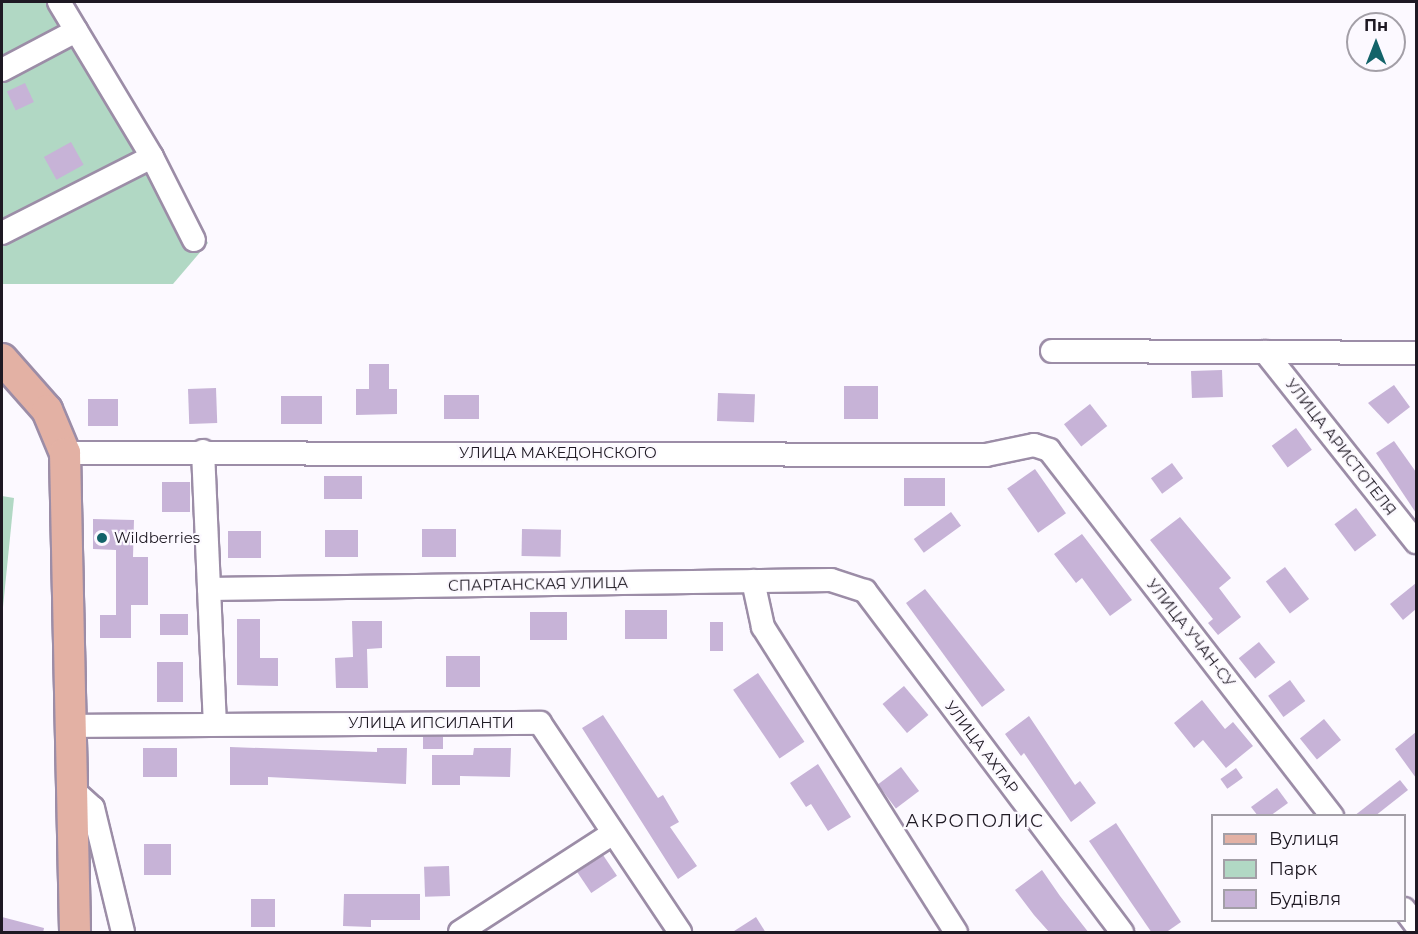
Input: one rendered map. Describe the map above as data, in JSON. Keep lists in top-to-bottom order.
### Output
{
  "streets": {
    "street": [
      "УЛИЦА АРИСТОТЕЛЯ",
      "УЛИЦА МАКЕДОНСКОГО",
      "СПАРТАНСКАЯ УЛИЦА",
      "УЛИЦА УЧАН-СУ",
      "УЛИЦА ИПСИЛАНТИ",
      "УЛИЦА АХТАР"
    ]
  },
  "crossings": [
    ["УЛИЦА МАКЕДОНСКОГО", "УЛИЦА УЧАН-СУ"],
    ["СПАРТАНСКАЯ УЛИЦА", "УЛИЦА АХТАР"]
  ],
  "districts": ["АКРОПОЛИС"],
  "places": ["Wildberries"],
  "legend": ["Вулиця", "Парк", "Будівля"],
  "north": "top"
}
